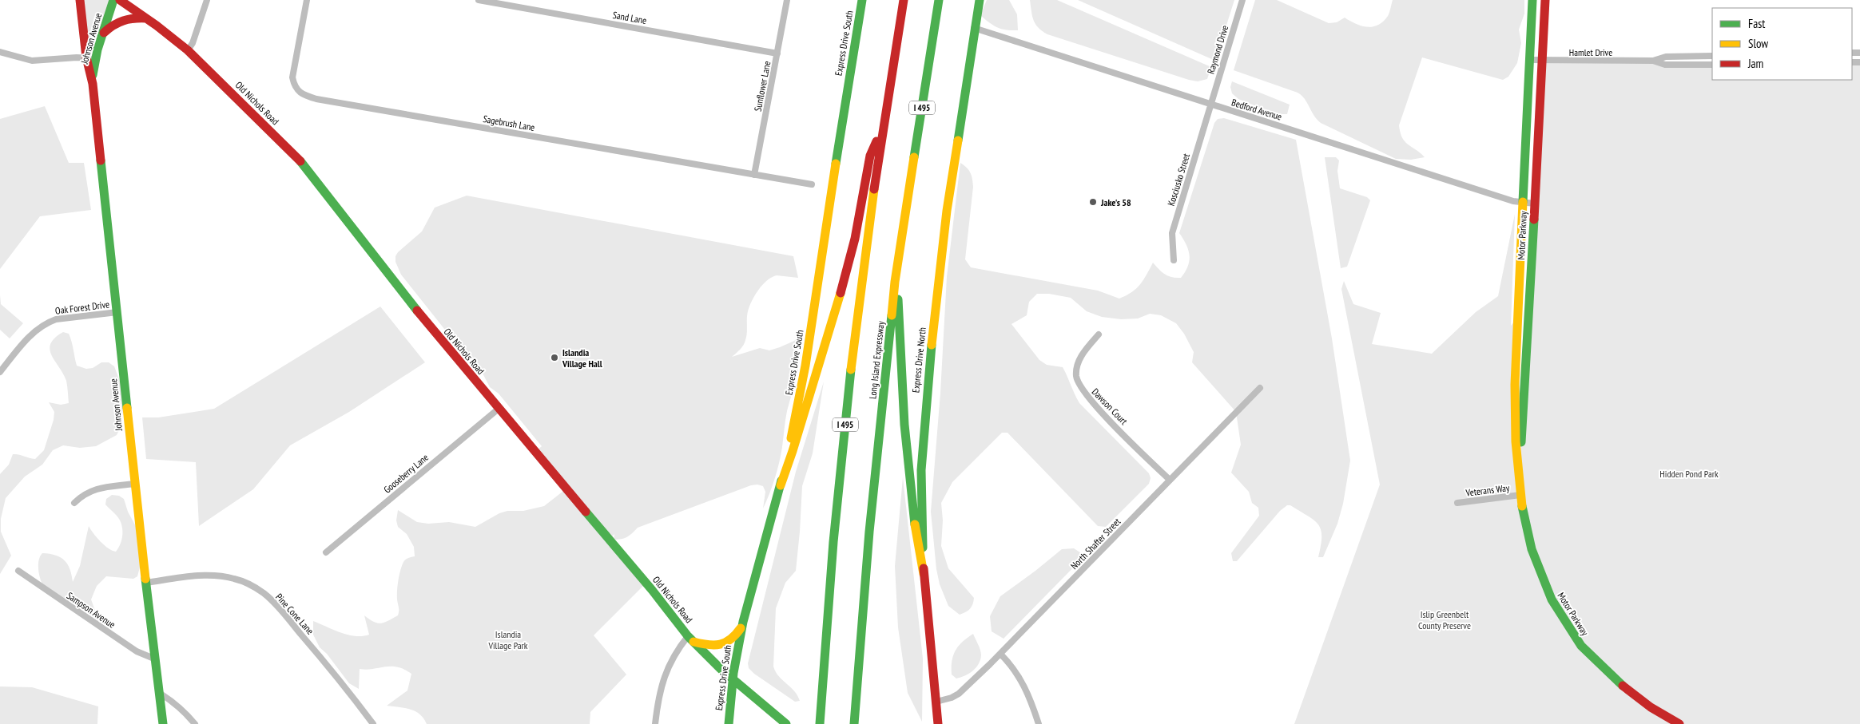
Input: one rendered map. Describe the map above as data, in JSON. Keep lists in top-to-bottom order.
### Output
{
  "streets": {
    "main road": [
      "Johnson Avenue",
      "Express Drive South",
      "Old Nichols Road",
      "I 495",
      "Motor Parkway",
      "Long Island Expressway",
      "Express Drive North"
    ],
    "street": [
      "Sand Lane",
      "Raymond Drive",
      "Hamlet Drive",
      "Sunflower Lane",
      "Bedford Avenue",
      "Sagebrush Lane",
      "Kosciusko Street",
      "Oak Forest Drive",
      "Dawson Court",
      "Gooseberry Lane",
      "Veterans Way",
      "North Shafter Street",
      "Sampson Avenue",
      "Pine Cone Lane"
    ]
  },
  "crossings": [
    ["Sand Lane", "Sunflower Lane"],
    ["Johnson Avenue", "Oak Forest Drive"],
    ["Johnson Avenue", "Sampson Avenue"],
    ["Johnson Avenue", "Pine Cone Lane"],
    ["Express Drive South", "Old Nichols Road"],
    ["Raymond Drive", "Bedford Avenue"],
    ["Raymond Drive", "Kosciusko Street"],
    ["Hamlet Drive", "Motor Parkway"],
    ["Sunflower Lane", "Sagebrush Lane"],
    ["Old Nichols Road", "Gooseberry Lane"],
    ["Bedford Avenue", "Kosciusko Street"],
    ["Bedford Avenue", "Motor Parkway"],
    ["Bedford Avenue", "Express Drive North"],
    ["Motor Parkway", "Veterans Way"],
    ["Express Drive North", "North Shafter Street"],
    ["Dawson Court", "North Shafter Street"]
  ],
  "parks": ["Hidden Pond Park", "Islip Greenbelt County Preserve", "Islandia Village Park"],
  "places": ["Jake's 58", "Islandia Village Hall"],
  "legend": ["Fast", "Slow", "Jam"]
}
